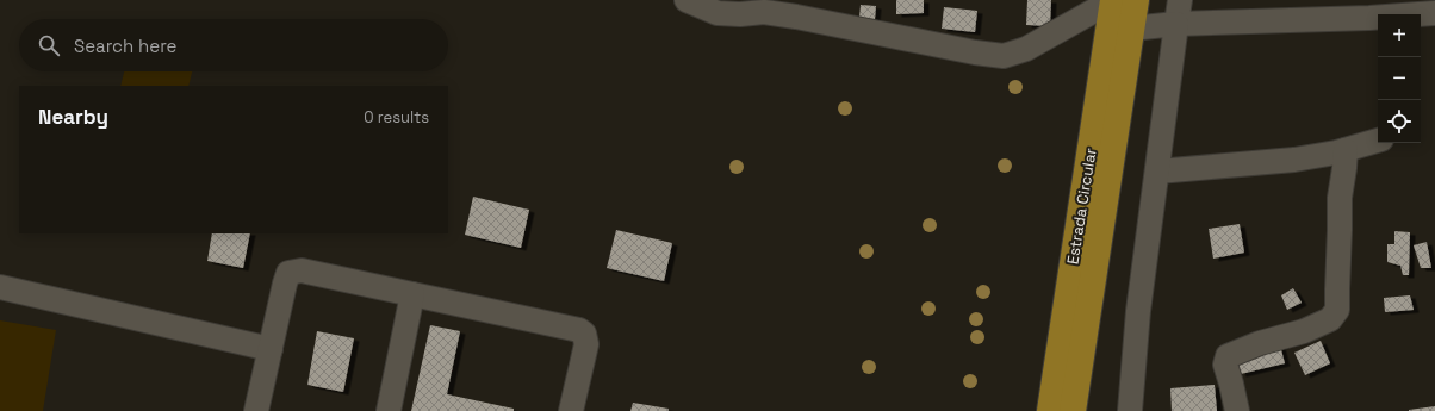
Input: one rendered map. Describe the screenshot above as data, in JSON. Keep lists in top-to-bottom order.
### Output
{
  "streets": {
    "main road": ["Estrada Circular"]
  },
  "page": {
    "map_buttons": ["+", "−"],
    "search": "Search here",
    "heading": ["Nearby", "0 results"]
  }
}
